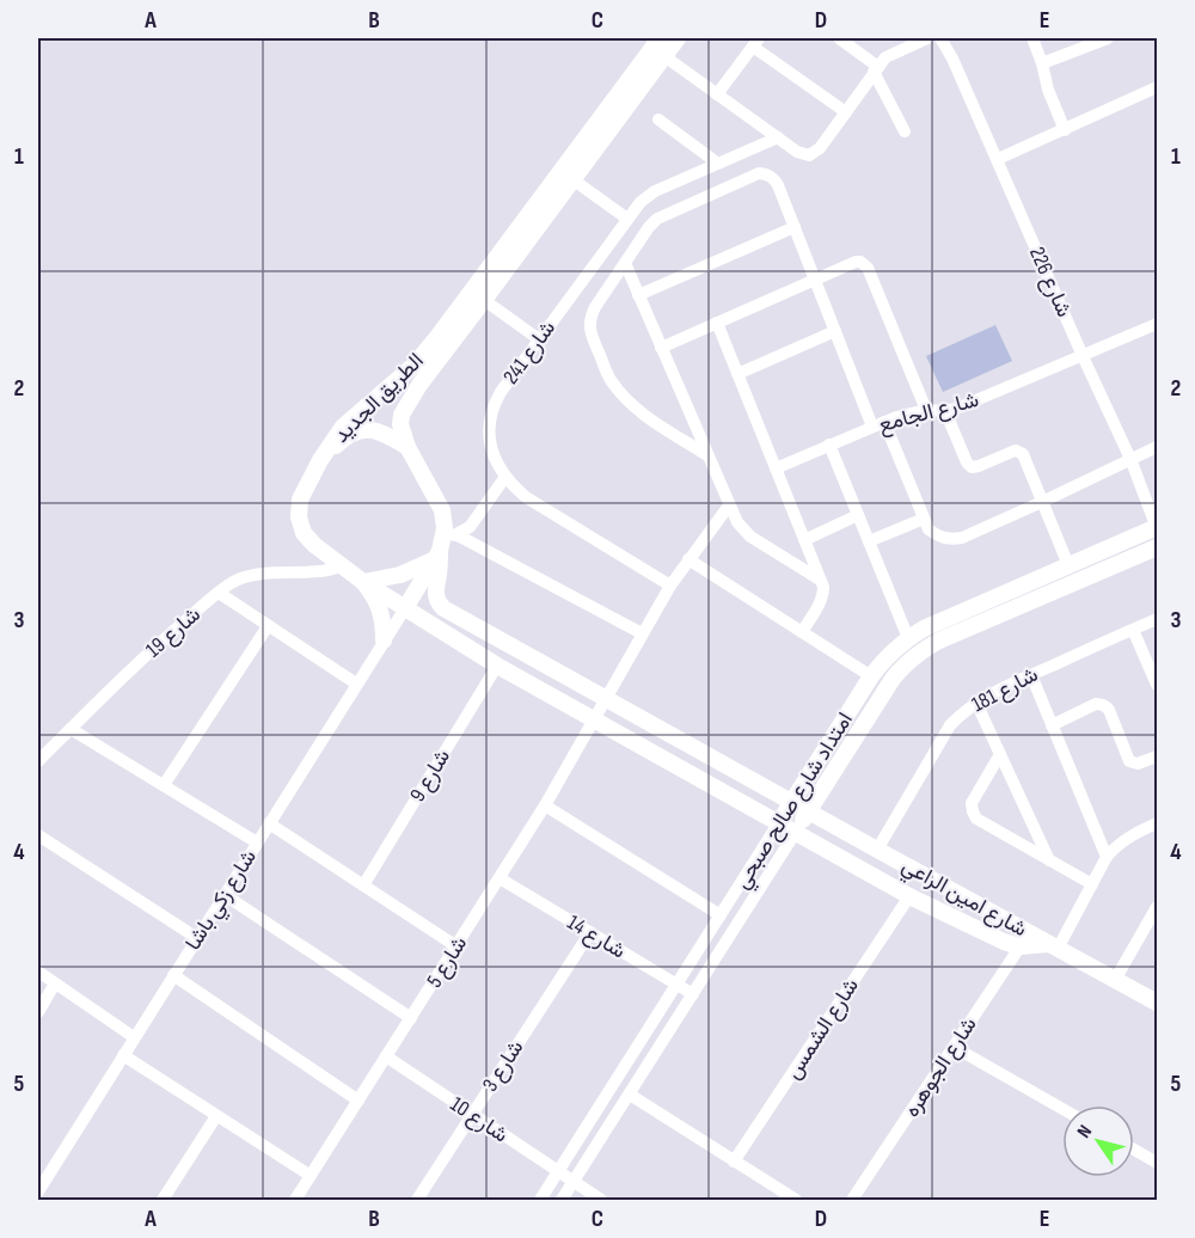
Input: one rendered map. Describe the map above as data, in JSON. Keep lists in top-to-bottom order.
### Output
{
  "streets": {
    "street": [
      "شارع 226",
      "شارع 241",
      "الطريق الجديد",
      "شارع الجامع",
      "شارع 19",
      "شارع 181",
      "شارع 9",
      "امتداد شارع صالح صبحي",
      "شارع امين الراعي",
      "شارع زكي باشا",
      "شارع 14",
      "شارع 5",
      "شارع الشمس",
      "شارع 3",
      "شارع الجوهره",
      "شارع 10"
    ]
  },
  "crossings": [
    ["شارع 226", "شارع الجامع"],
    ["شارع 226", "امتداد شارع صالح صبحي"],
    ["شارع 241", "شارع 5"],
    ["الطريق الجديد", "شارع 19"],
    ["الطريق الجديد", "شارع امين الراعي"],
    ["الطريق الجديد", "شارع زكي باشا"],
    ["شارع 19", "شارع امين الراعي"],
    ["شارع 181", "شارع امين الراعي"],
    ["شارع 9", "شارع امين الراعي"],
    ["امتداد شارع صالح صبحي", "شارع امين الراعي"],
    ["امتداد شارع صالح صبحي", "شارع 14"],
    ["امتداد شارع صالح صبحي", "شارع 10"],
    ["شارع امين الراعي", "شارع زكي باشا"],
    ["شارع امين الراعي", "شارع 5"],
    ["شارع امين الراعي", "شارع الشمس"],
    ["شارع امين الراعي", "شارع الجوهره"],
    ["شارع 14", "شارع 5"],
    ["شارع 14", "شارع 3"],
    ["شارع 5", "شارع 10"],
    ["شارع 3", "شارع 10"]
  ],
  "north": "top left",
  "grid": {
    "columns": [
      "A",
      "B",
      "C",
      "D",
      "E"
    ],
    "rows": [
      "1",
      "2",
      "3",
      "4",
      "5"
    ]
  }
}
